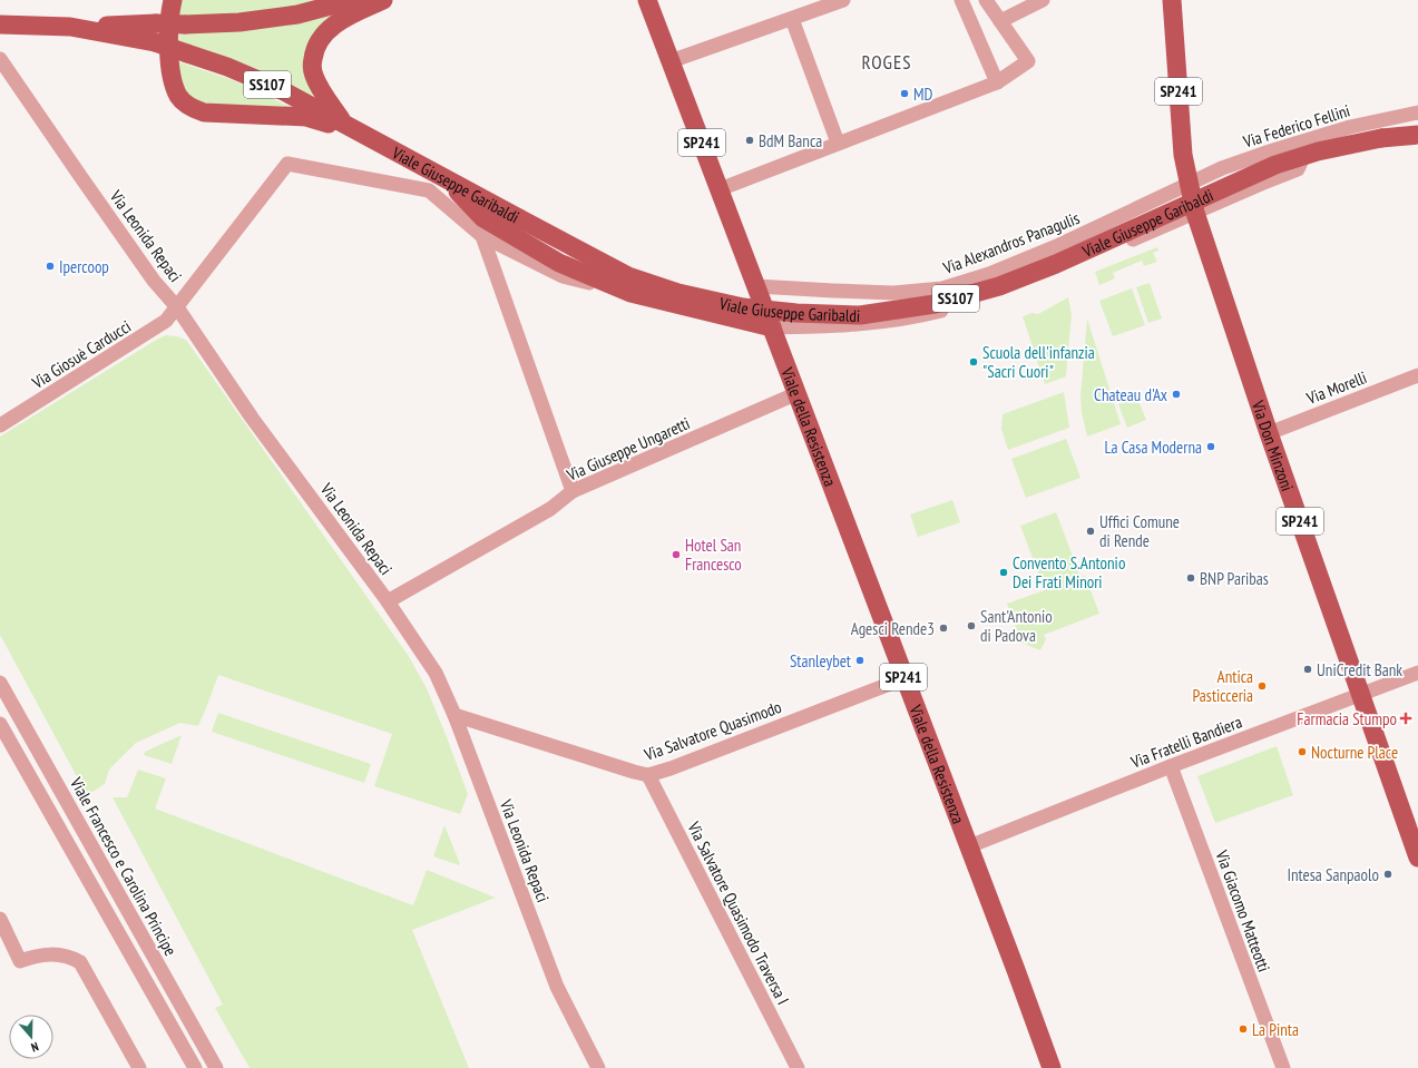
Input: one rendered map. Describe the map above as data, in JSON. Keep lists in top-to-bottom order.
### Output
{
  "streets": {
    "main road": [
      "SS107",
      "SP241",
      "Viale Giuseppe Garibaldi",
      "Viale della Resistenza",
      "Via Don Minzoni"
    ],
    "street": [
      "Via Federico Fellini",
      "Via Leonida Repaci",
      "Via Alexandros Panagulis",
      "Via Giosuè Carducci",
      "Via Morelli",
      "Via Giuseppe Ungaretti",
      "Via Salvatore Quasimodo",
      "Via Fratelli Bandiera",
      "Viale Francesco e Carolina Principe",
      "Via Giacomo Matteotti",
      "Via Salvatore Quasimodo Traversa I"
    ]
  },
  "crossings": [
    ["SS107", "Viale Giuseppe Garibaldi"],
    ["SP241", "Via Federico Fellini"],
    ["SP241", "Via Alexandros Panagulis"],
    ["SP241", "Viale della Resistenza"],
    ["SP241", "Via Don Minzoni"],
    ["Via Federico Fellini", "Via Alexandros Panagulis"],
    ["Via Federico Fellini", "Via Don Minzoni"],
    ["Via Leonida Repaci", "Via Giosuè Carducci"],
    ["Via Leonida Repaci", "Via Giuseppe Ungaretti"],
    ["Via Leonida Repaci", "Via Salvatore Quasimodo"],
    ["Via Alexandros Panagulis", "Viale della Resistenza"],
    ["Via Alexandros Panagulis", "Via Don Minzoni"],
    ["Via Morelli", "Via Don Minzoni"],
    ["Viale della Resistenza", "Via Giuseppe Ungaretti"],
    ["Viale della Resistenza", "Via Salvatore Quasimodo"],
    ["Viale della Resistenza", "Via Fratelli Bandiera"],
    ["Via Don Minzoni", "Via Fratelli Bandiera"],
    ["Via Salvatore Quasimodo", "Via Salvatore Quasimodo Traversa I"],
    ["Via Fratelli Bandiera", "Via Giacomo Matteotti"]
  ],
  "districts": ["ROGES"],
  "places": {
    "other": [
      "MD",
      "BdM Banca",
      "Ipercoop",
      "Scuola dell'infanzia \"Sacri Cuori\"",
      "Chateau d'Ax",
      "La Casa Moderna",
      "Uffici Comune di Rende",
      "Hotel San Francesco",
      "Convento S.Antonio Dei Frati Minori",
      "BNP Paribas",
      "Sant'Antonio di Padova",
      "Agesci Rende3",
      "Stanleybet",
      "UniCredit Bank",
      "Antica Pasticceria",
      "Nocturne Place",
      "Intesa Sanpaolo",
      "La Pinta"
    ],
    "health": ["Farmacia Stumpo"]
  },
  "north": "bottom"
}
